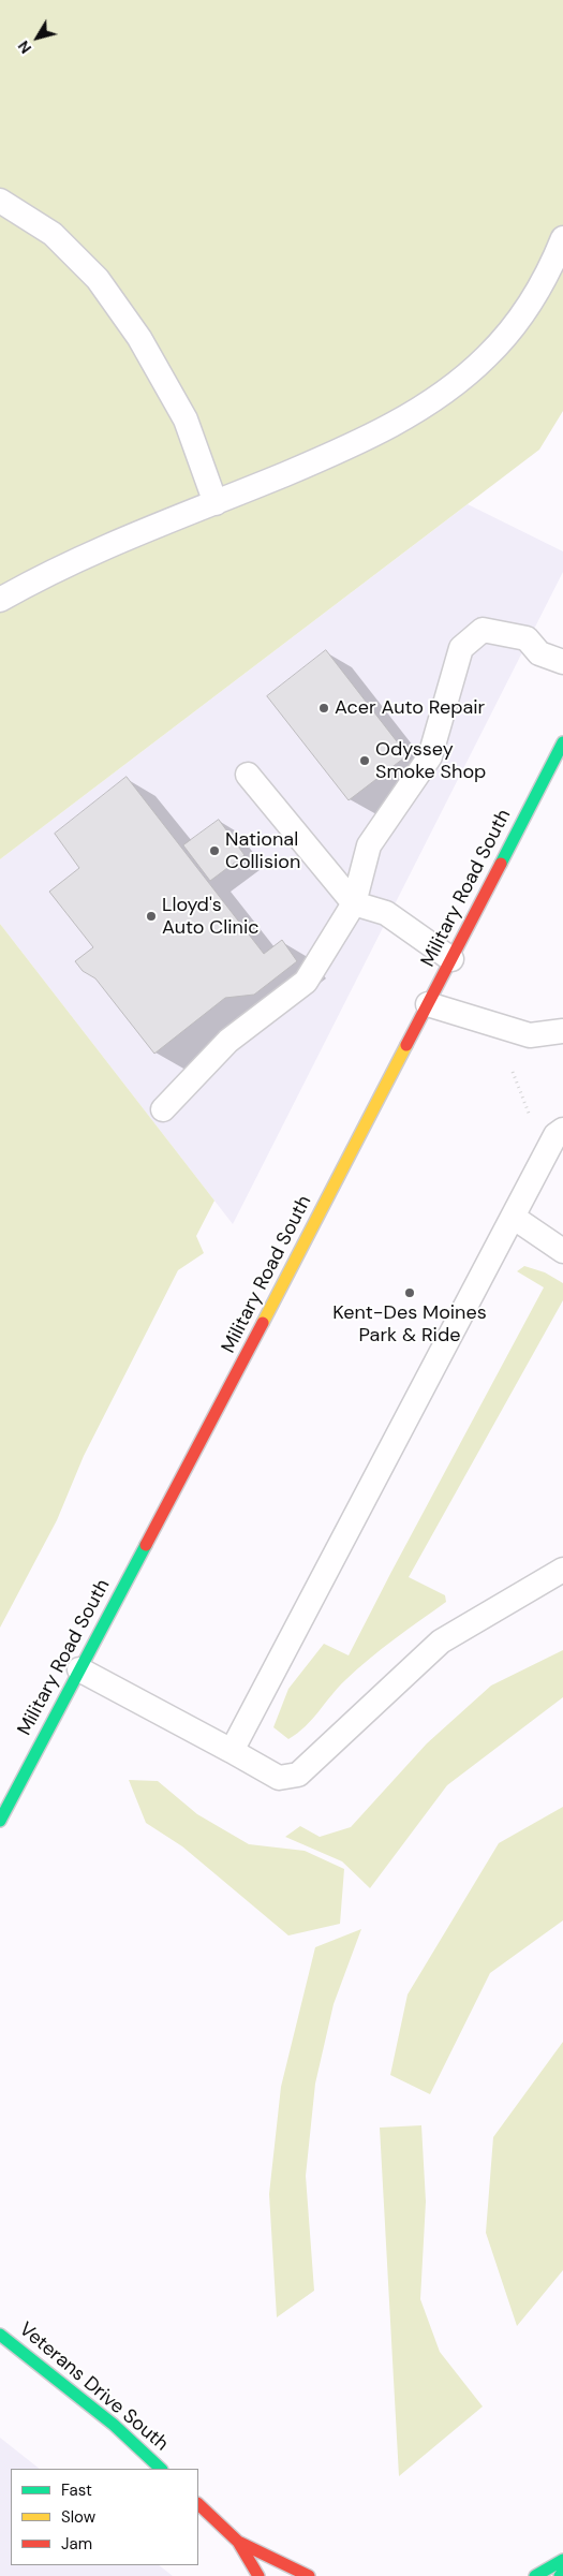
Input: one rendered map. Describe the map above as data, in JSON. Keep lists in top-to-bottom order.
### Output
{
  "streets": {
    "main road": ["Military Road South", "Veterans Drive South"]
  },
  "places": [
    "Acer Auto Repair",
    "Odyssey Smoke Shop",
    "National Collision",
    "Lloyd's Auto Clinic",
    "Kent-Des Moines Park & Ride"
  ],
  "legend": ["Fast", "Slow", "Jam"],
  "north": "bottom left"
}
